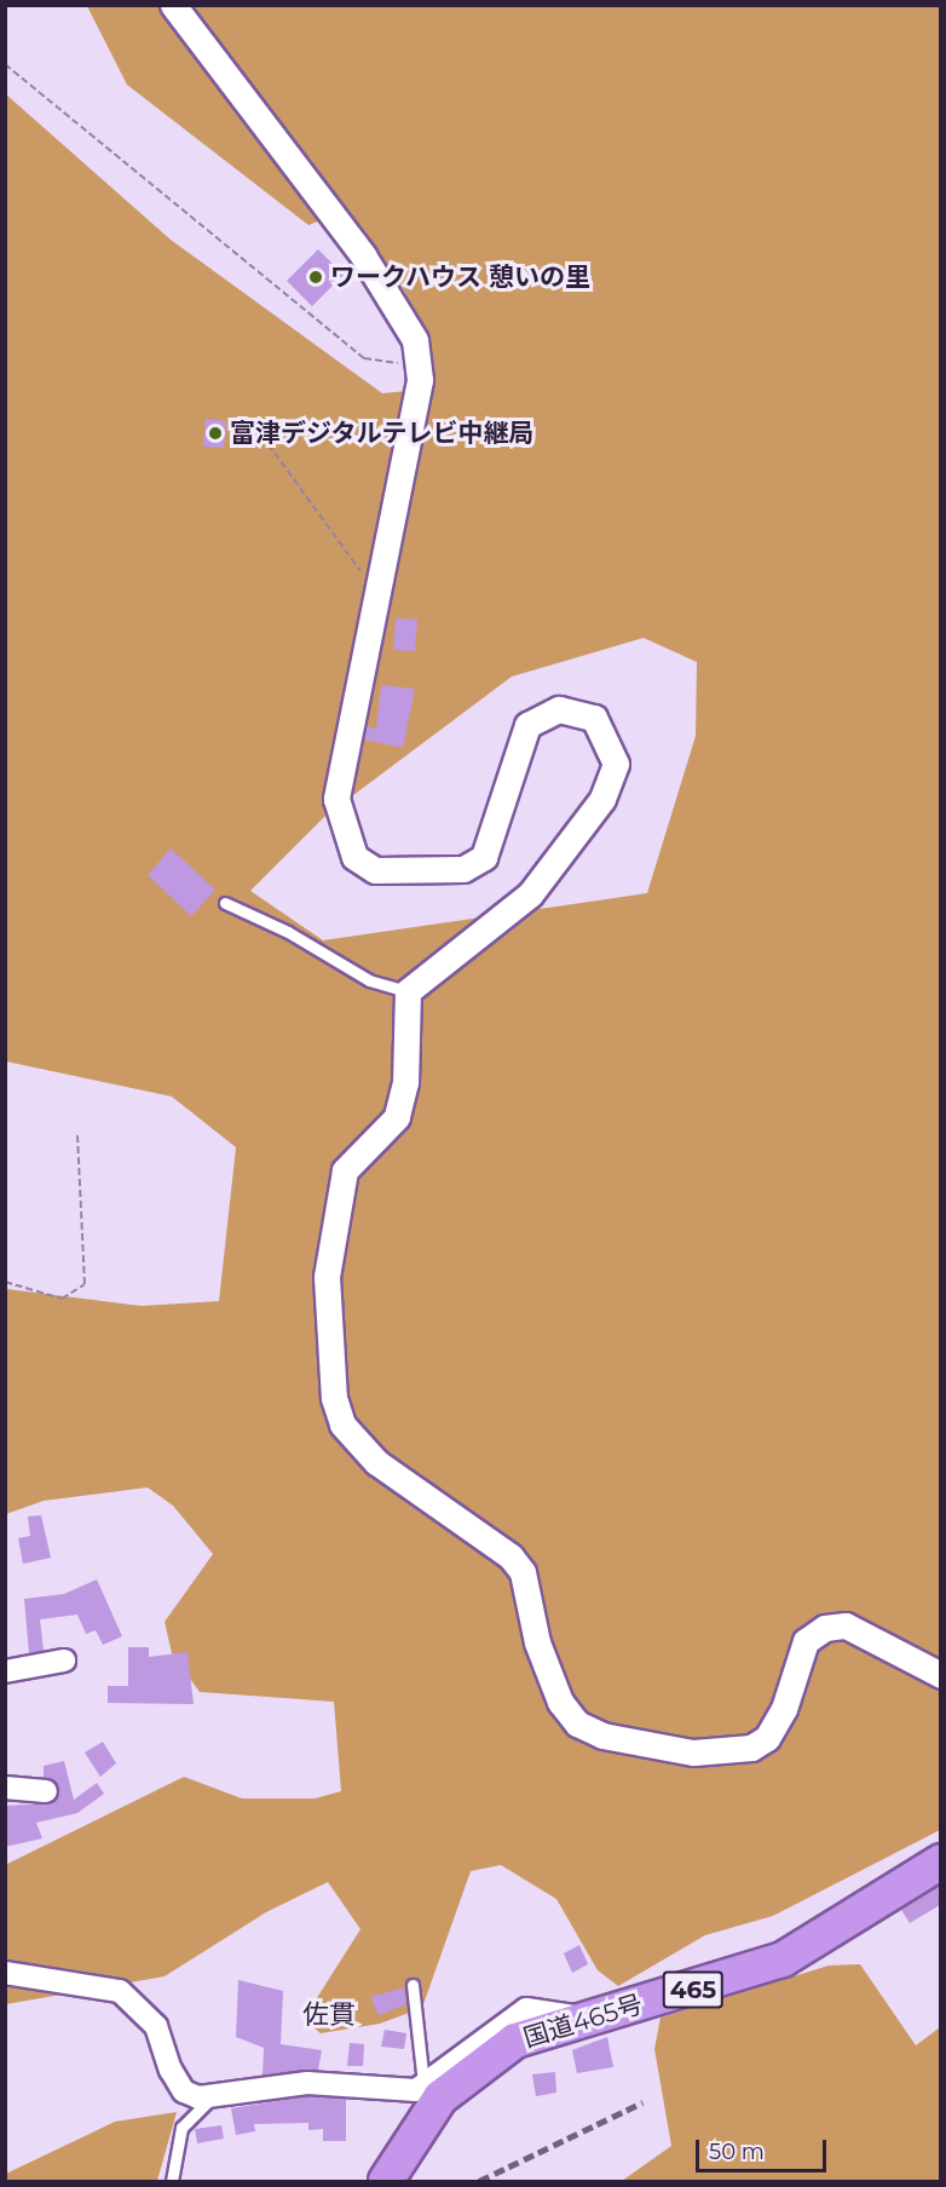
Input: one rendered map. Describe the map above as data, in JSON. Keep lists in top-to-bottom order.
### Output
{
  "streets": {
    "highway": ["465", "国道465号"]
  },
  "districts": ["佐貫"],
  "places": ["ワークハウス 憩いの里", "富津デジタルテレビ中継局"],
  "scale_bar": "50 m"
}
